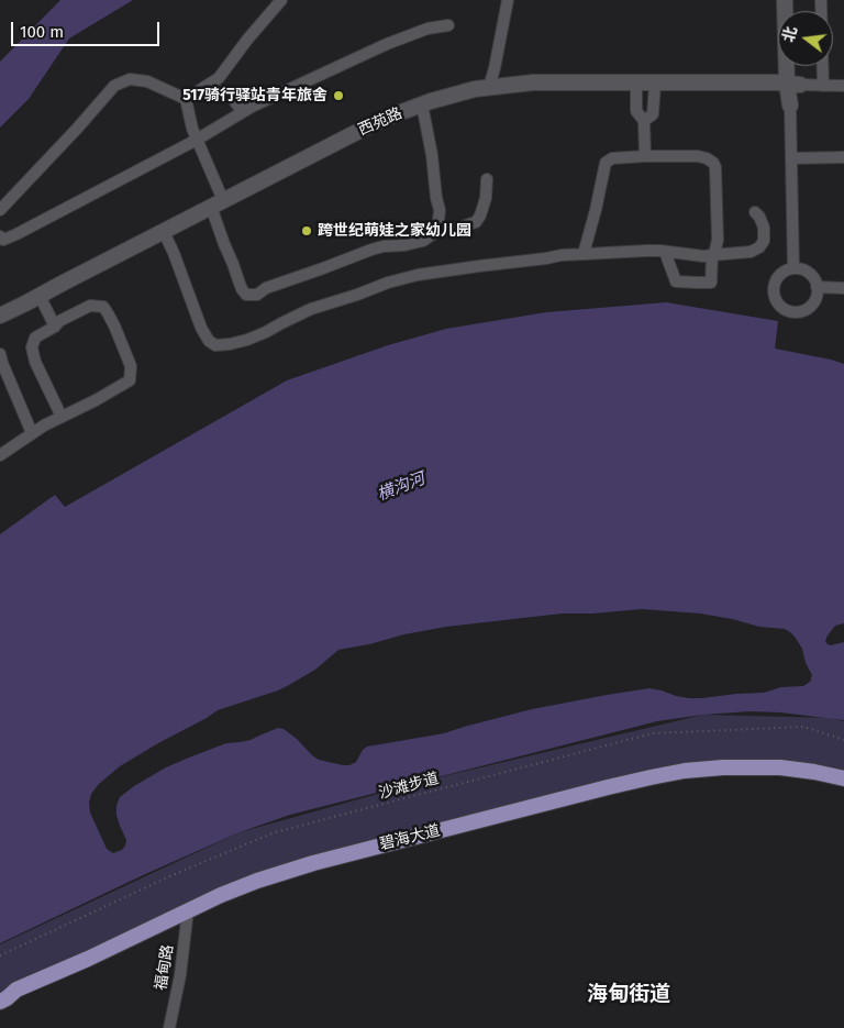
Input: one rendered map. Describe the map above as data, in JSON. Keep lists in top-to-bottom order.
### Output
{
  "streets": {
    "main road": ["西苑路", "碧海大道"],
    "street": ["福甸路"],
    "path": ["沙滩步道"]
  },
  "crossings": [
    ["碧海大道", "福甸路"]
  ],
  "districts": ["海甸街道"],
  "water": ["横沟河"],
  "places": ["517骑行驿站青年旅舍", "跨世纪萌娃之家幼儿园"],
  "scale_bar": "100 m",
  "north": "left"
}
